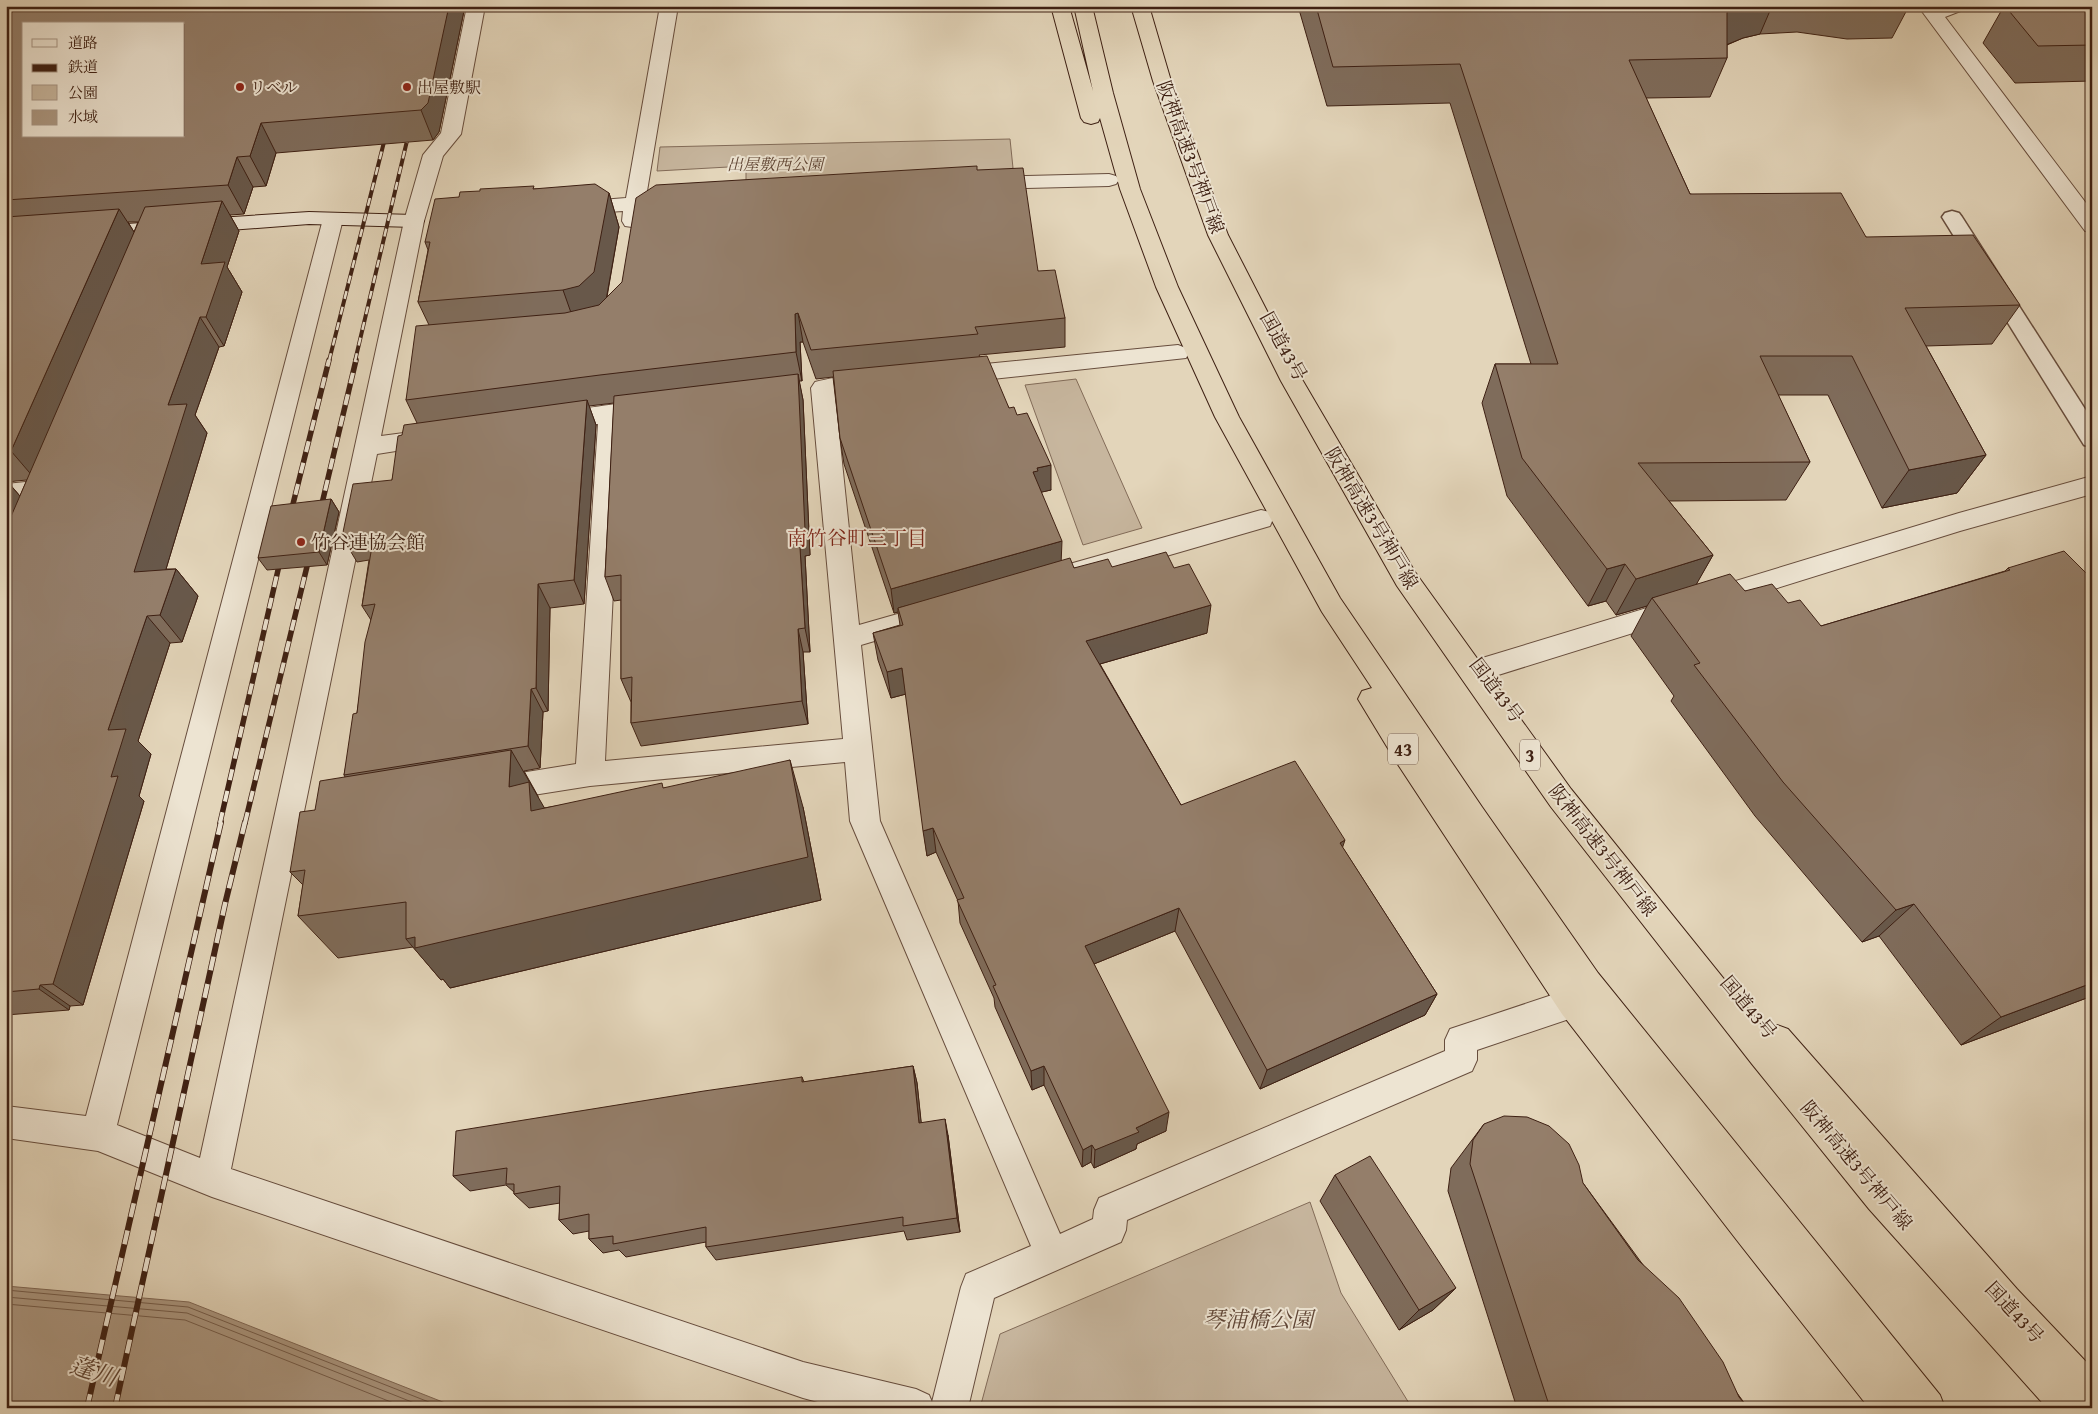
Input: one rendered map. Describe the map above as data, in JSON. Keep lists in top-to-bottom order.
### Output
{
  "streets": {
    "highway": [
      "阪神高速3号神戸線",
      "国道43号",
      "43",
      "3"
    ]
  },
  "districts": ["南竹谷町三丁目"],
  "water": ["蓬川"],
  "parks": ["出屋敷西公園", "琴浦橋公園"],
  "places": ["リベル", "出屋敷駅", "竹谷連協会館"],
  "legend": [
    "道路",
    "鉄道",
    "公園",
    "水域"
  ]
}
